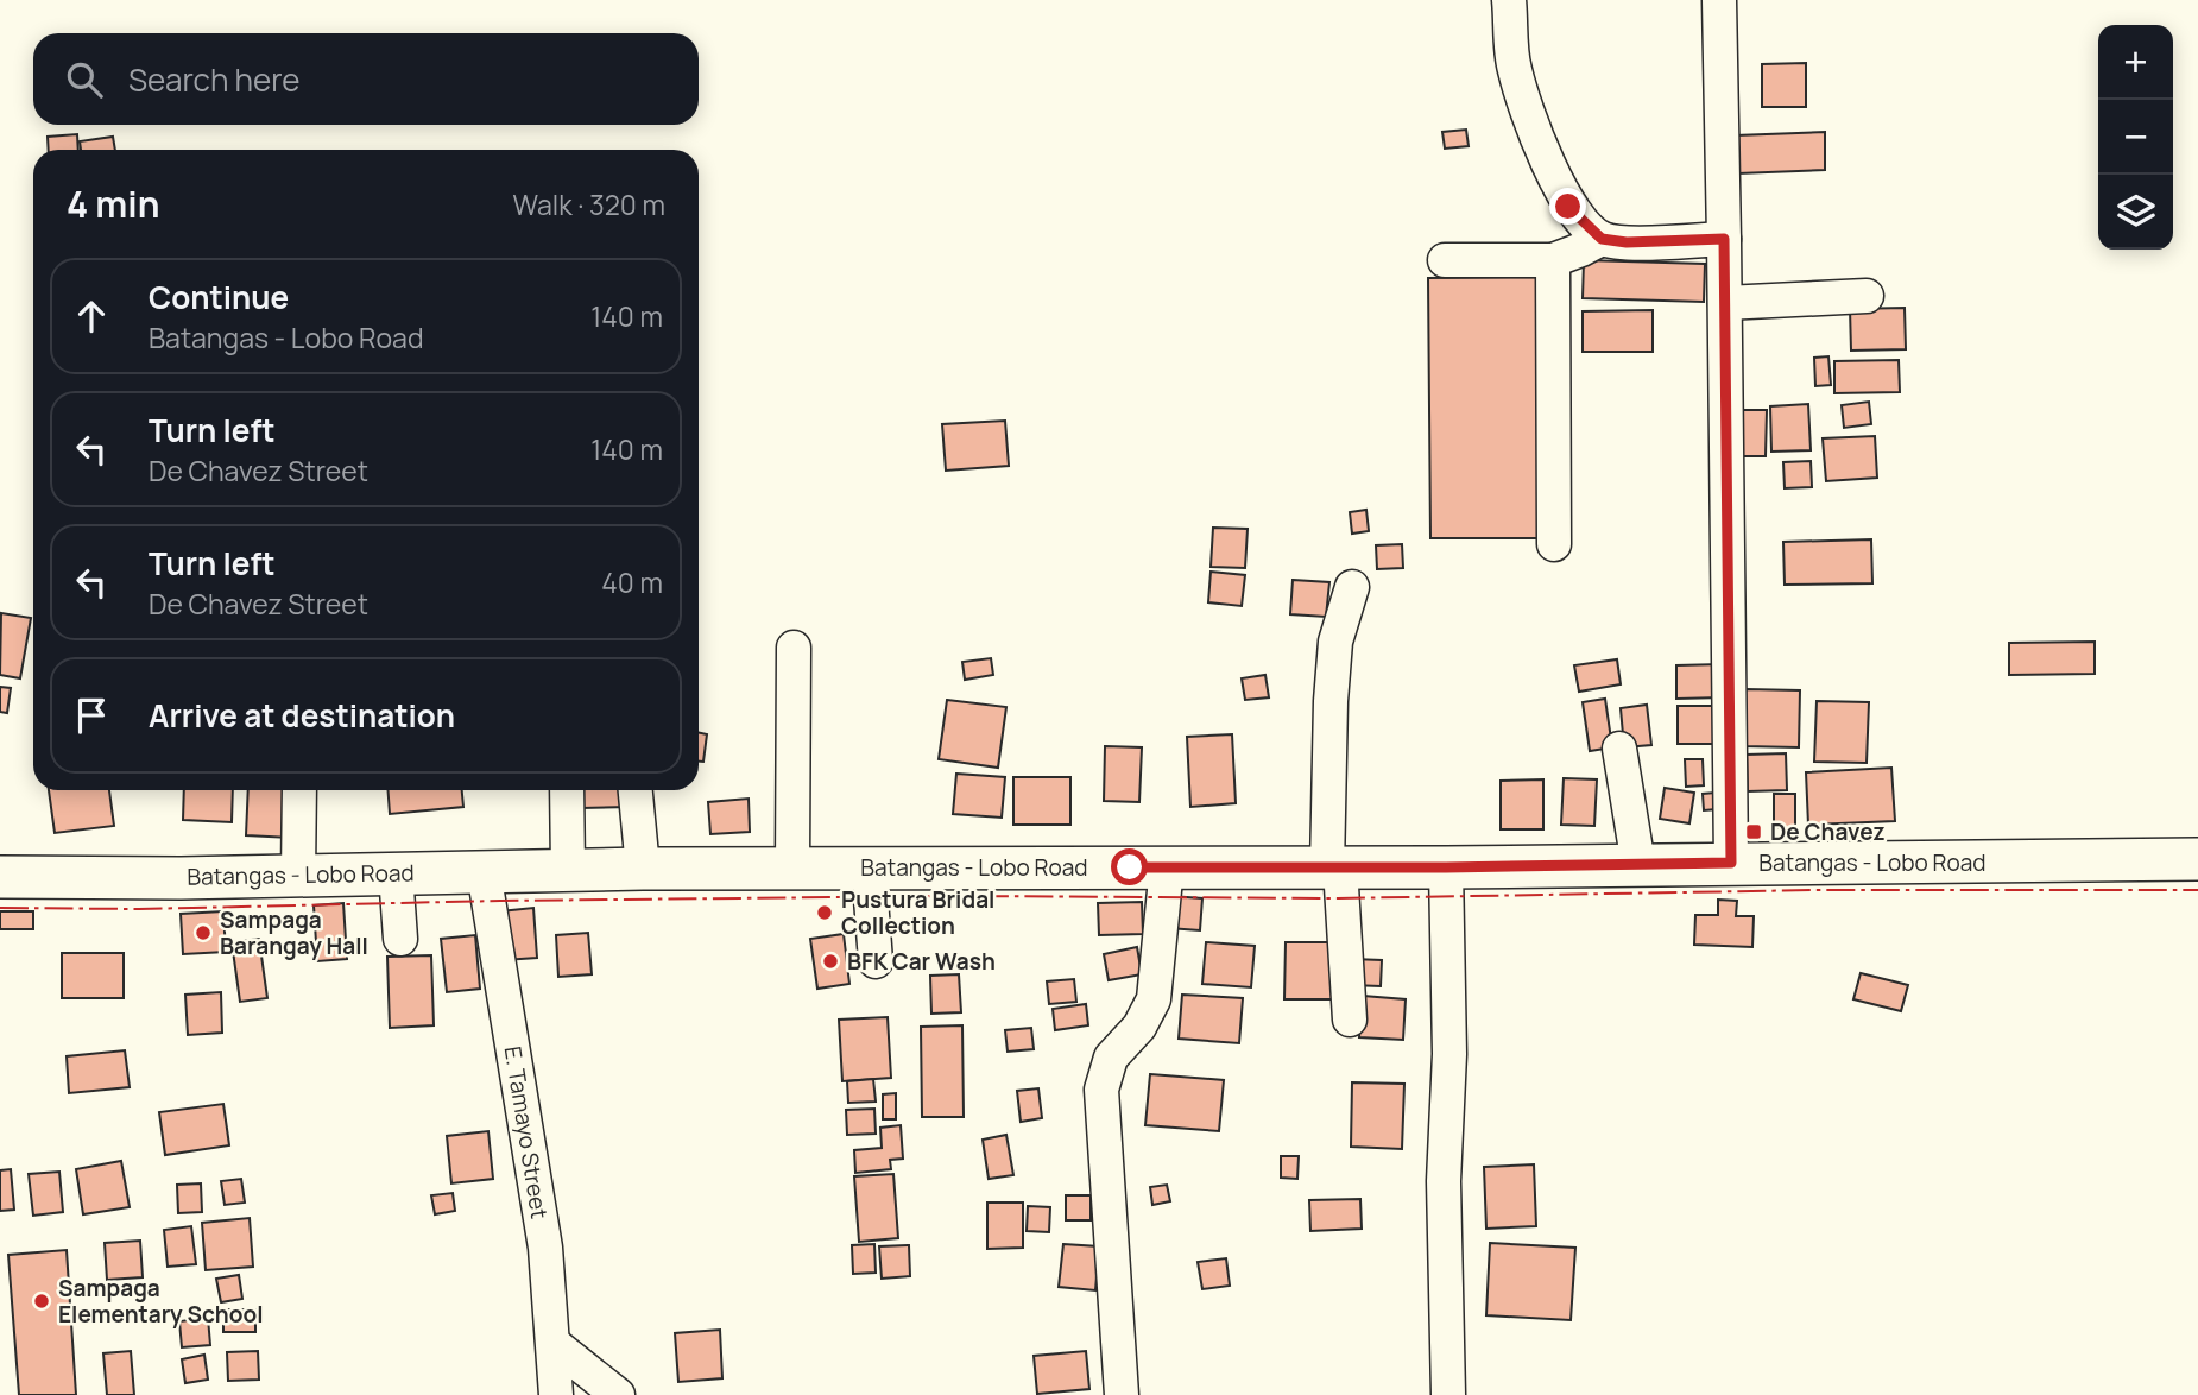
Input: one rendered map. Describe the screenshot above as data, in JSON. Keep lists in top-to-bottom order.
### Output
{
  "streets": {
    "main road": ["Batangas - Lobo Road"],
    "street": ["E. Tamayo Street"]
  },
  "crossings": [
    ["Batangas - Lobo Road", "E. Tamayo Street"]
  ],
  "places": {
    "transit": ["De Chavez"],
    "other": [
      "Pustura Bridal Collection",
      "Sampaga Barangay Hall",
      "BFK Car Wash",
      "Sampaga Elementary School"
    ]
  },
  "page": {
    "map_buttons": ["+", "−"],
    "search": "Search here",
    "heading": ["4 min", "Walk · 320 m"],
    "list": [
      ["Continue", "Batangas - Lobo Road", "140 m"],
      ["Turn left", "De Chavez Street", "140 m"],
      ["Turn left", "De Chavez Street", "40 m"],
      "Arrive at destination"
    ]
  }
}
